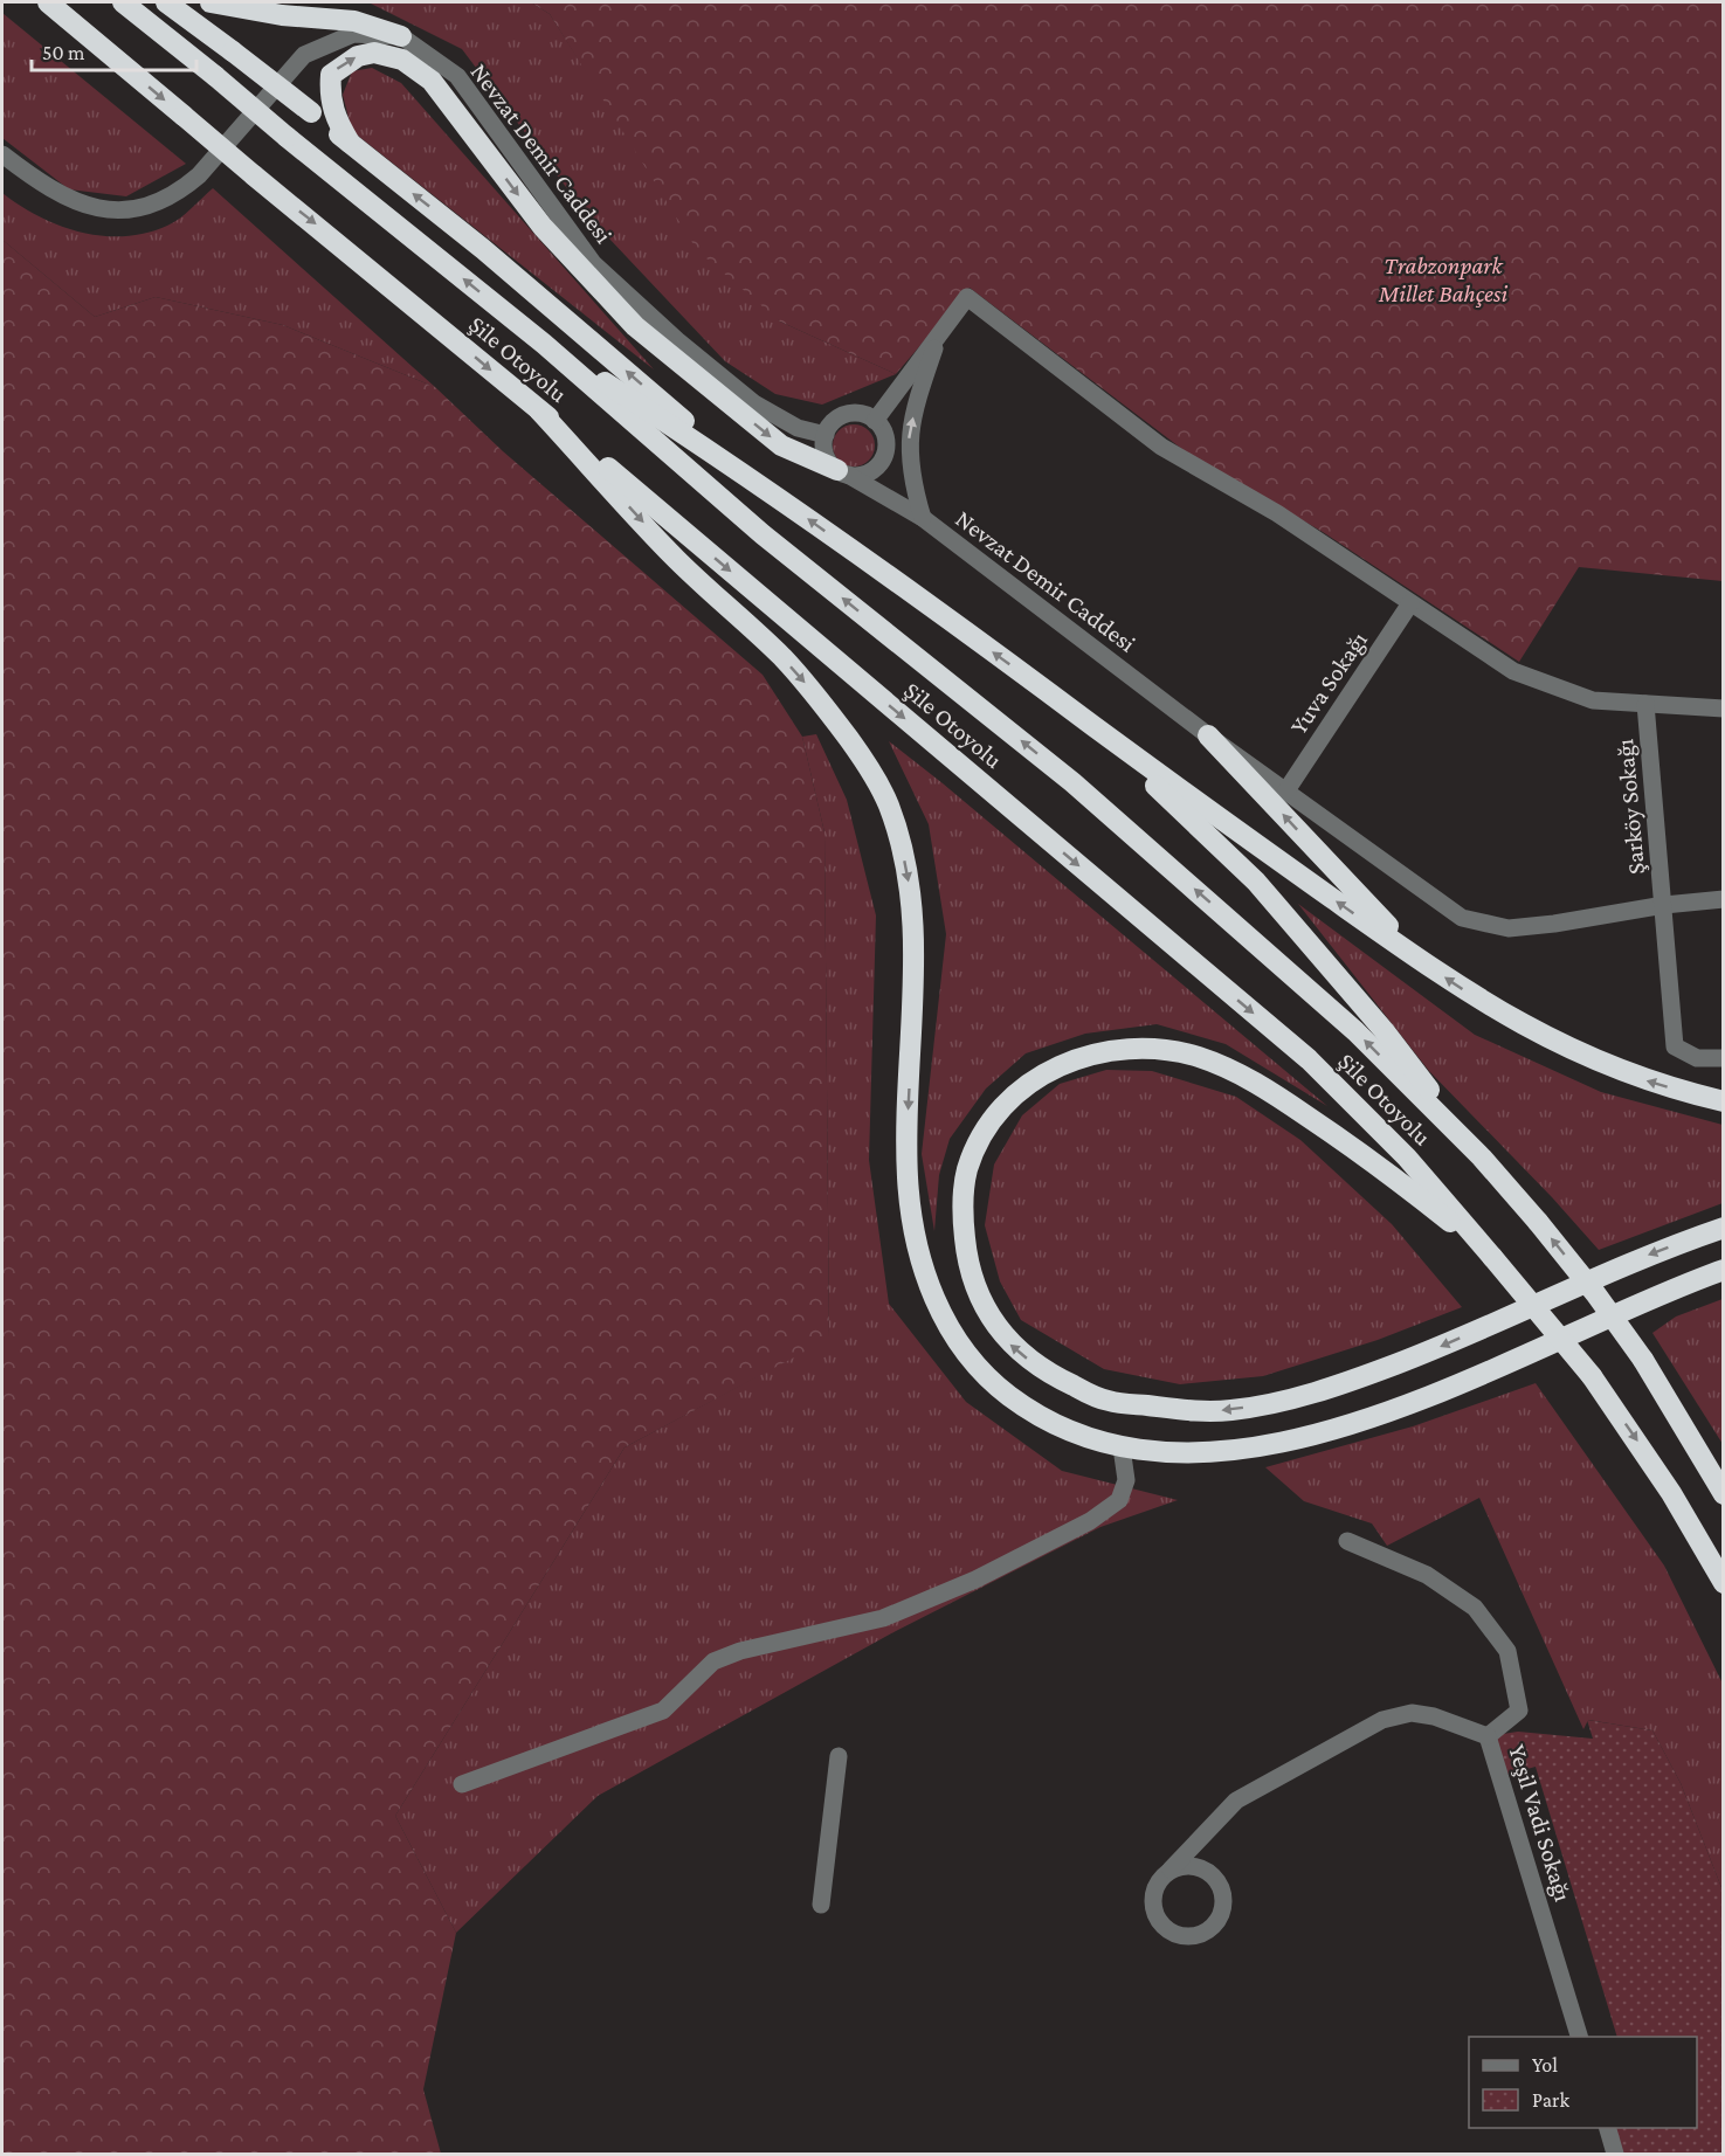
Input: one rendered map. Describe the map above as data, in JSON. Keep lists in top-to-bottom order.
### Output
{
  "streets": {
    "highway": ["Şile Otoyolu"],
    "street": [
      "Nevzat Demir Caddesi",
      "Yuva Sokağı",
      "Şarköy Sokağı",
      "Yeşil Vadi Sokağı"
    ]
  },
  "crossings": [
    ["Nevzat Demir Caddesi", "Yuva Sokağı"],
    ["Nevzat Demir Caddesi", "Şarköy Sokağı"]
  ],
  "parks": ["Trabzonpark Millet Bahçesi"],
  "legend": ["Yol", "Park"],
  "scale_bar": "50 m"
}
